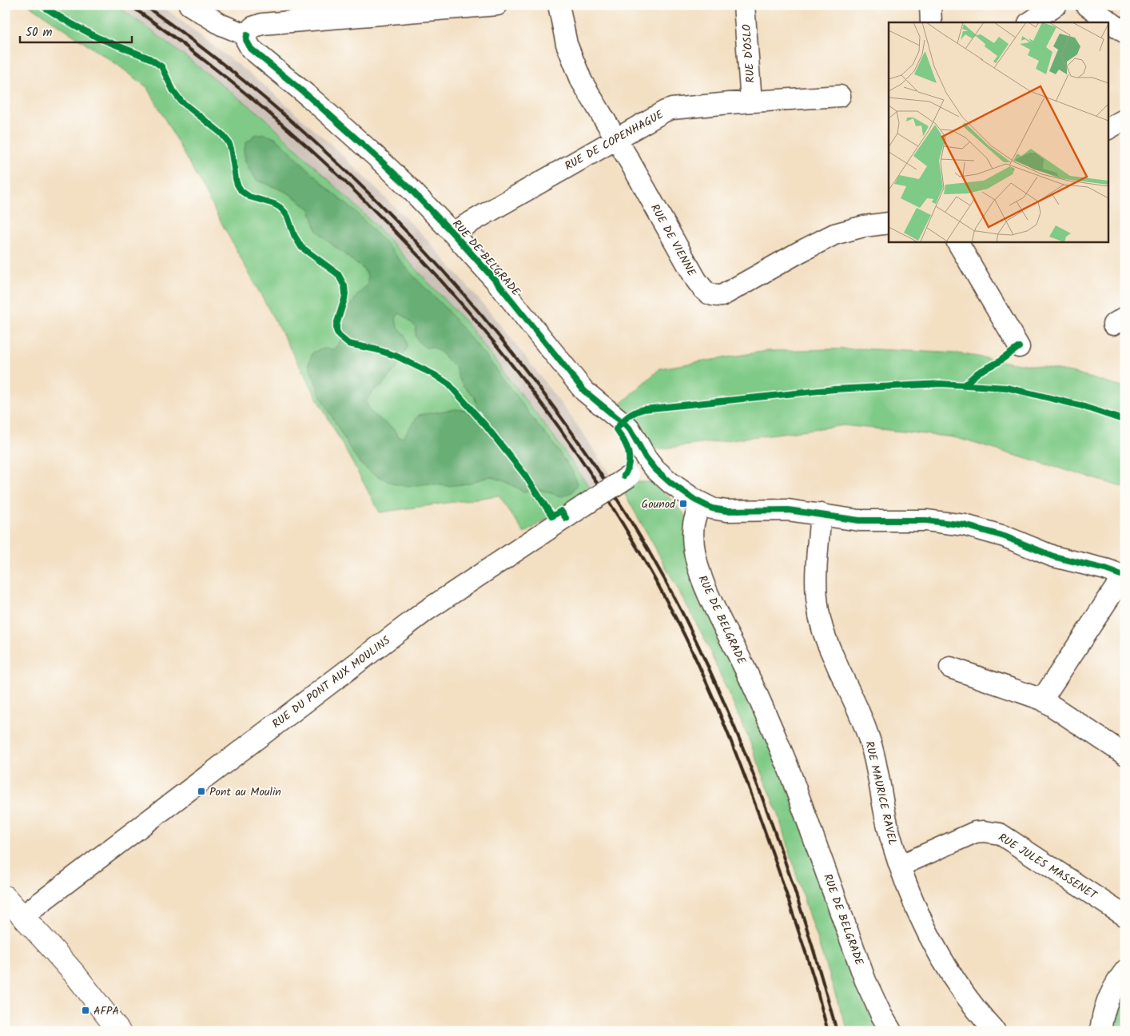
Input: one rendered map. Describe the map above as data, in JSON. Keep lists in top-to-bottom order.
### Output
{
  "streets": {
    "street": [
      "RUE D'OSLO",
      "RUE DE COPENHAGUE",
      "RUE DE VIENNE",
      "RUE DE BELGRADE",
      "RUE DU PONT AUX MOULINS",
      "RUE MAURICE RAVEL",
      "RUE JULES MASSENET"
    ]
  },
  "crossings": [
    ["RUE D'OSLO", "RUE DE COPENHAGUE"],
    ["RUE DE COPENHAGUE", "RUE DE VIENNE"],
    ["RUE DE COPENHAGUE", "RUE DE BELGRADE"],
    ["RUE DE BELGRADE", "RUE DU PONT AUX MOULINS"],
    ["RUE MAURICE RAVEL", "RUE JULES MASSENET"]
  ],
  "places": {
    "transit": ["Gounod", "Pont au Moulin", "AFPA"]
  },
  "scale_bar": "50 m"
}
